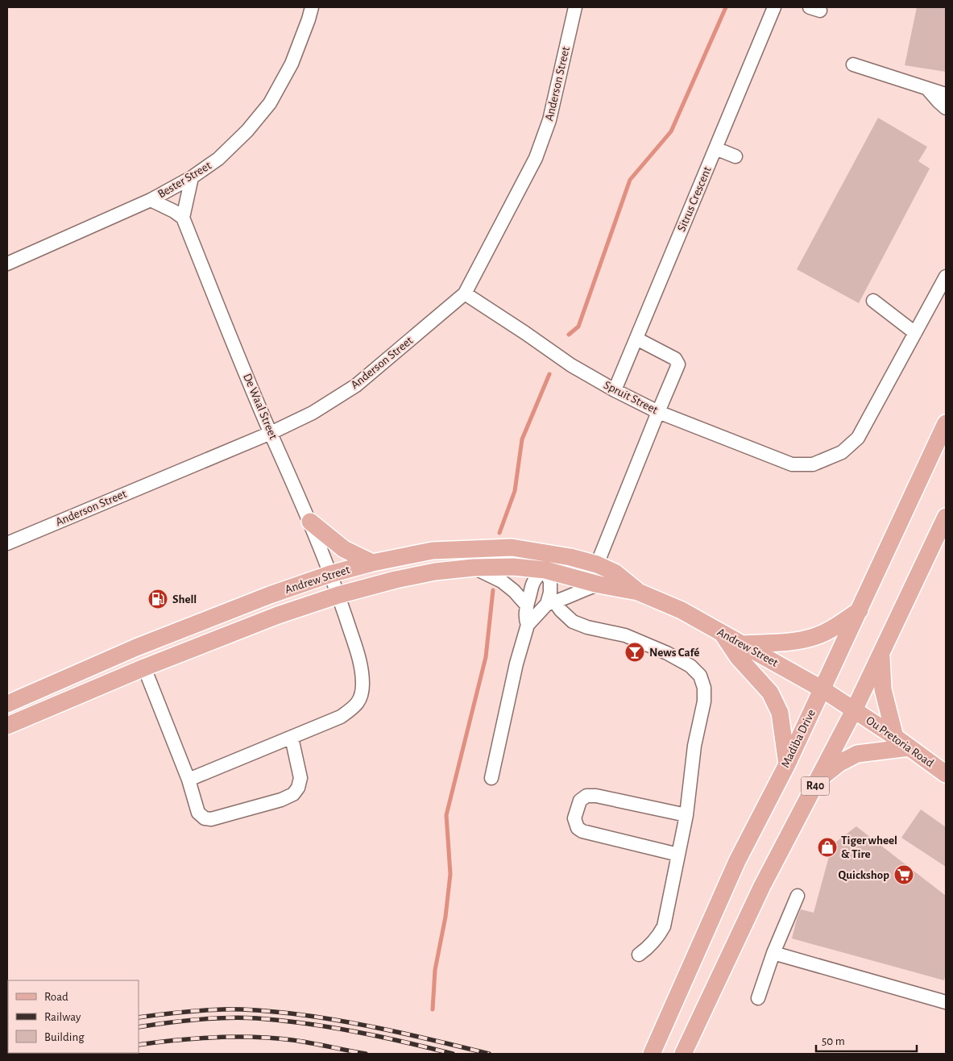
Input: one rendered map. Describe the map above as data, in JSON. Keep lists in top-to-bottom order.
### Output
{
  "streets": {
    "main road": [
      "Andrew Street",
      "Madiba Drive",
      "Ou Pretoria Road",
      "R40"
    ],
    "street": [
      "Anderson Street",
      "Bester Street",
      "Sitrus Crescent",
      "Spruit Street",
      "De Waal Street"
    ]
  },
  "crossings": [
    ["Anderson Street", "Spruit Street"],
    ["Anderson Street", "De Waal Street"],
    ["Sitrus Crescent", "Spruit Street"],
    ["De Waal Street", "Andrew Street"],
    ["Andrew Street", "Madiba Drive"],
    ["Andrew Street", "Ou Pretoria Road"],
    ["Andrew Street", "R40"],
    ["Ou Pretoria Road", "R40"]
  ],
  "places": {
    "fuel station": ["Shell"],
    "bar": ["News Café"],
    "shop": ["Tiger wheel & Tire"],
    "supermarket": ["Quickshop"]
  },
  "legend": ["Road", "Railway", "Building"],
  "scale_bar": "50 m"
}
